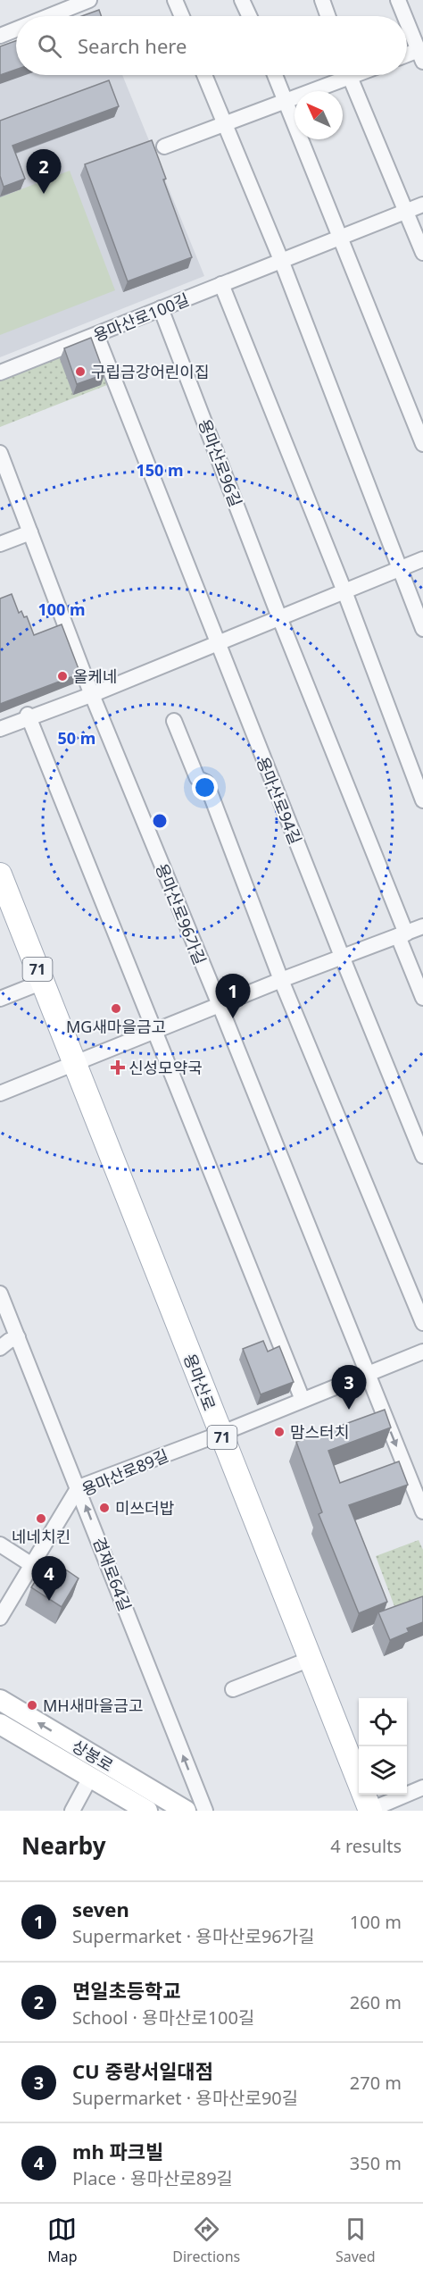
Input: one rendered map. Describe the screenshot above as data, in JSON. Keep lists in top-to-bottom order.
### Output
{
  "streets": {
    "main road": ["71", "용마산로", "상봉로"],
    "street": [
      "용마산로100길",
      "용마산로96길",
      "용마산로94길",
      "용마산로96가길",
      "용마산로89길",
      "겸재로64길"
    ]
  },
  "crossings": [
    ["용마산로100길", "용마산로96길"],
    ["용마산로96가길", "용마산로89길"],
    ["용마산로", "용마산로89길"],
    ["용마산로89길", "겸재로64길"]
  ],
  "one_way": ["겸재로64길"],
  "places": {
    "other": [
      "구립금강어린이집",
      "올케네",
      "MG새마을금고",
      "맘스터치",
      "미쓰더밥",
      "네네치킨",
      "MH새마을금고"
    ],
    "health": ["신성모약국"]
  },
  "north": "top left",
  "page": {
    "search": "Search here",
    "pins": [
      "2",
      "1",
      "3",
      "4"
    ],
    "heading": ["Nearby", "4 results"],
    "list": [
      {
        "mark": "1",
        "name": "seven",
        "note": "Supermarket · 용마산로96가길",
        "value": "100 m"
      },
      {
        "mark": "2",
        "name": "면일초등학교",
        "note": "School · 용마산로100길",
        "value": "260 m"
      },
      {
        "mark": "3",
        "name": "CU 중랑서일대점",
        "note": "Supermarket · 용마산로90길",
        "value": "270 m"
      },
      {
        "mark": "4",
        "name": "mh 파크빌",
        "note": "Place · 용마산로89길",
        "value": "350 m"
      }
    ],
    "nav": ["Map", "Directions", "Saved"]
  },
  "rings": ["150 m", "100 m", "50 m"]
}
